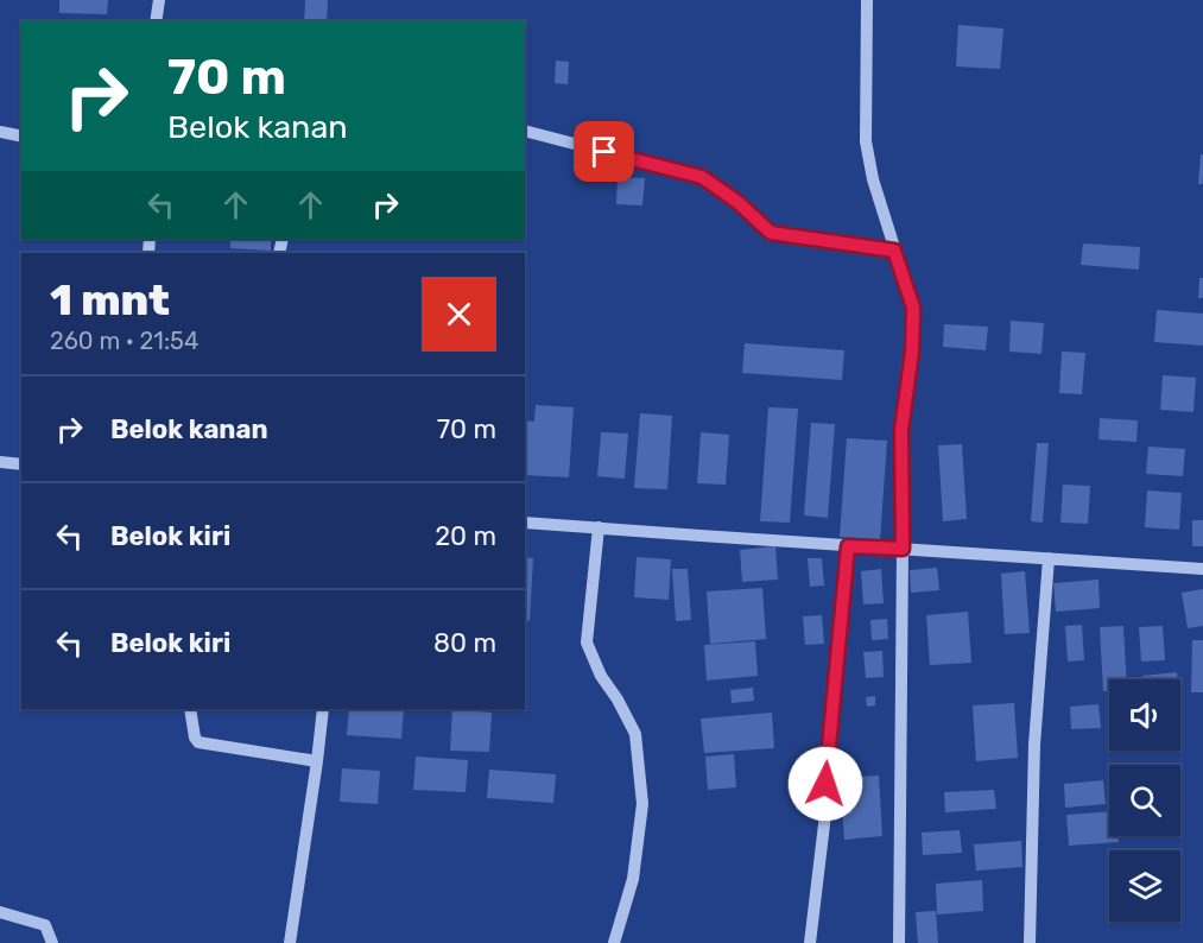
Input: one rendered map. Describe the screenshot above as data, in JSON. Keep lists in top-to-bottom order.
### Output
{
  "page": {
    "turn": ["70 m", "Belok kanan"],
    "heading": ["1 mnt", "260 m · 21:54"],
    "list": [
      {
        "name": "Belok kanan",
        "value": "70 m"
      },
      {
        "name": "Belok kiri",
        "value": "20 m"
      },
      {
        "name": "Belok kiri",
        "value": "80 m"
      }
    ]
  }
}
